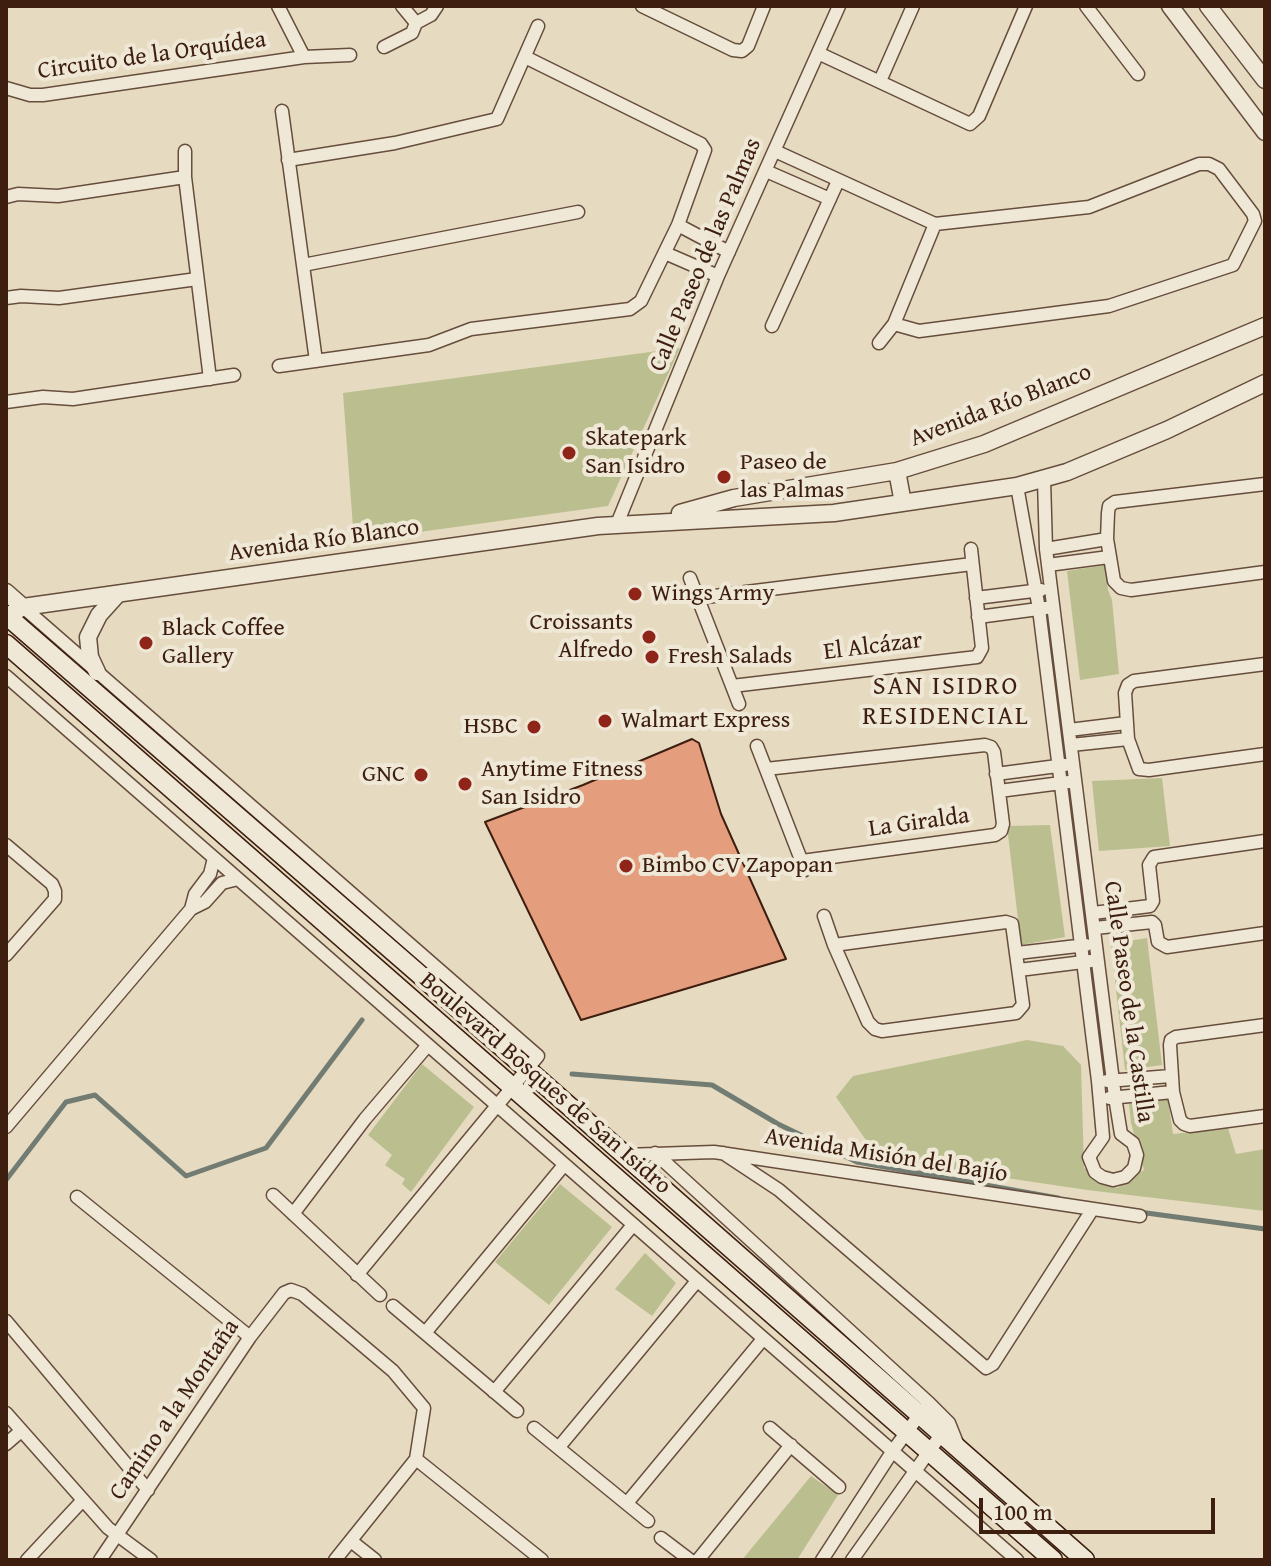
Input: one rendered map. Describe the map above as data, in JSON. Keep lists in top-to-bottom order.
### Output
{
  "streets": {
    "main road": ["Boulevard Bosques de San Isidro"],
    "street": [
      "Circuito de la Orquídea",
      "Calle Paseo de las Palmas",
      "Avenida Río Blanco",
      "El Alcázar",
      "La Giralda",
      "Calle Paseo de la Castilla",
      "Avenida Misión del Bajío",
      "Camino a la Montaña"
    ]
  },
  "crossings": [
    ["Calle Paseo de las Palmas", "Avenida Río Blanco"],
    ["Avenida Río Blanco", "Calle Paseo de la Castilla"],
    ["Avenida Río Blanco", "Boulevard Bosques de San Isidro"],
    ["La Giralda", "Calle Paseo de la Castilla"],
    ["Boulevard Bosques de San Isidro", "Avenida Misión del Bajío"]
  ],
  "districts": ["SAN ISIDRO RESIDENCIAL"],
  "places": [
    "Skatepark San Isidro",
    "Paseo de las Palmas",
    "Wings Army",
    "Croissants Alfredo",
    "Black Coffee Gallery",
    "Fresh Salads",
    "Walmart Express",
    "HSBC",
    "GNC",
    "Anytime Fitness San Isidro",
    "Bimbo CV Zapopan"
  ],
  "scale_bar": "100 m"
}
